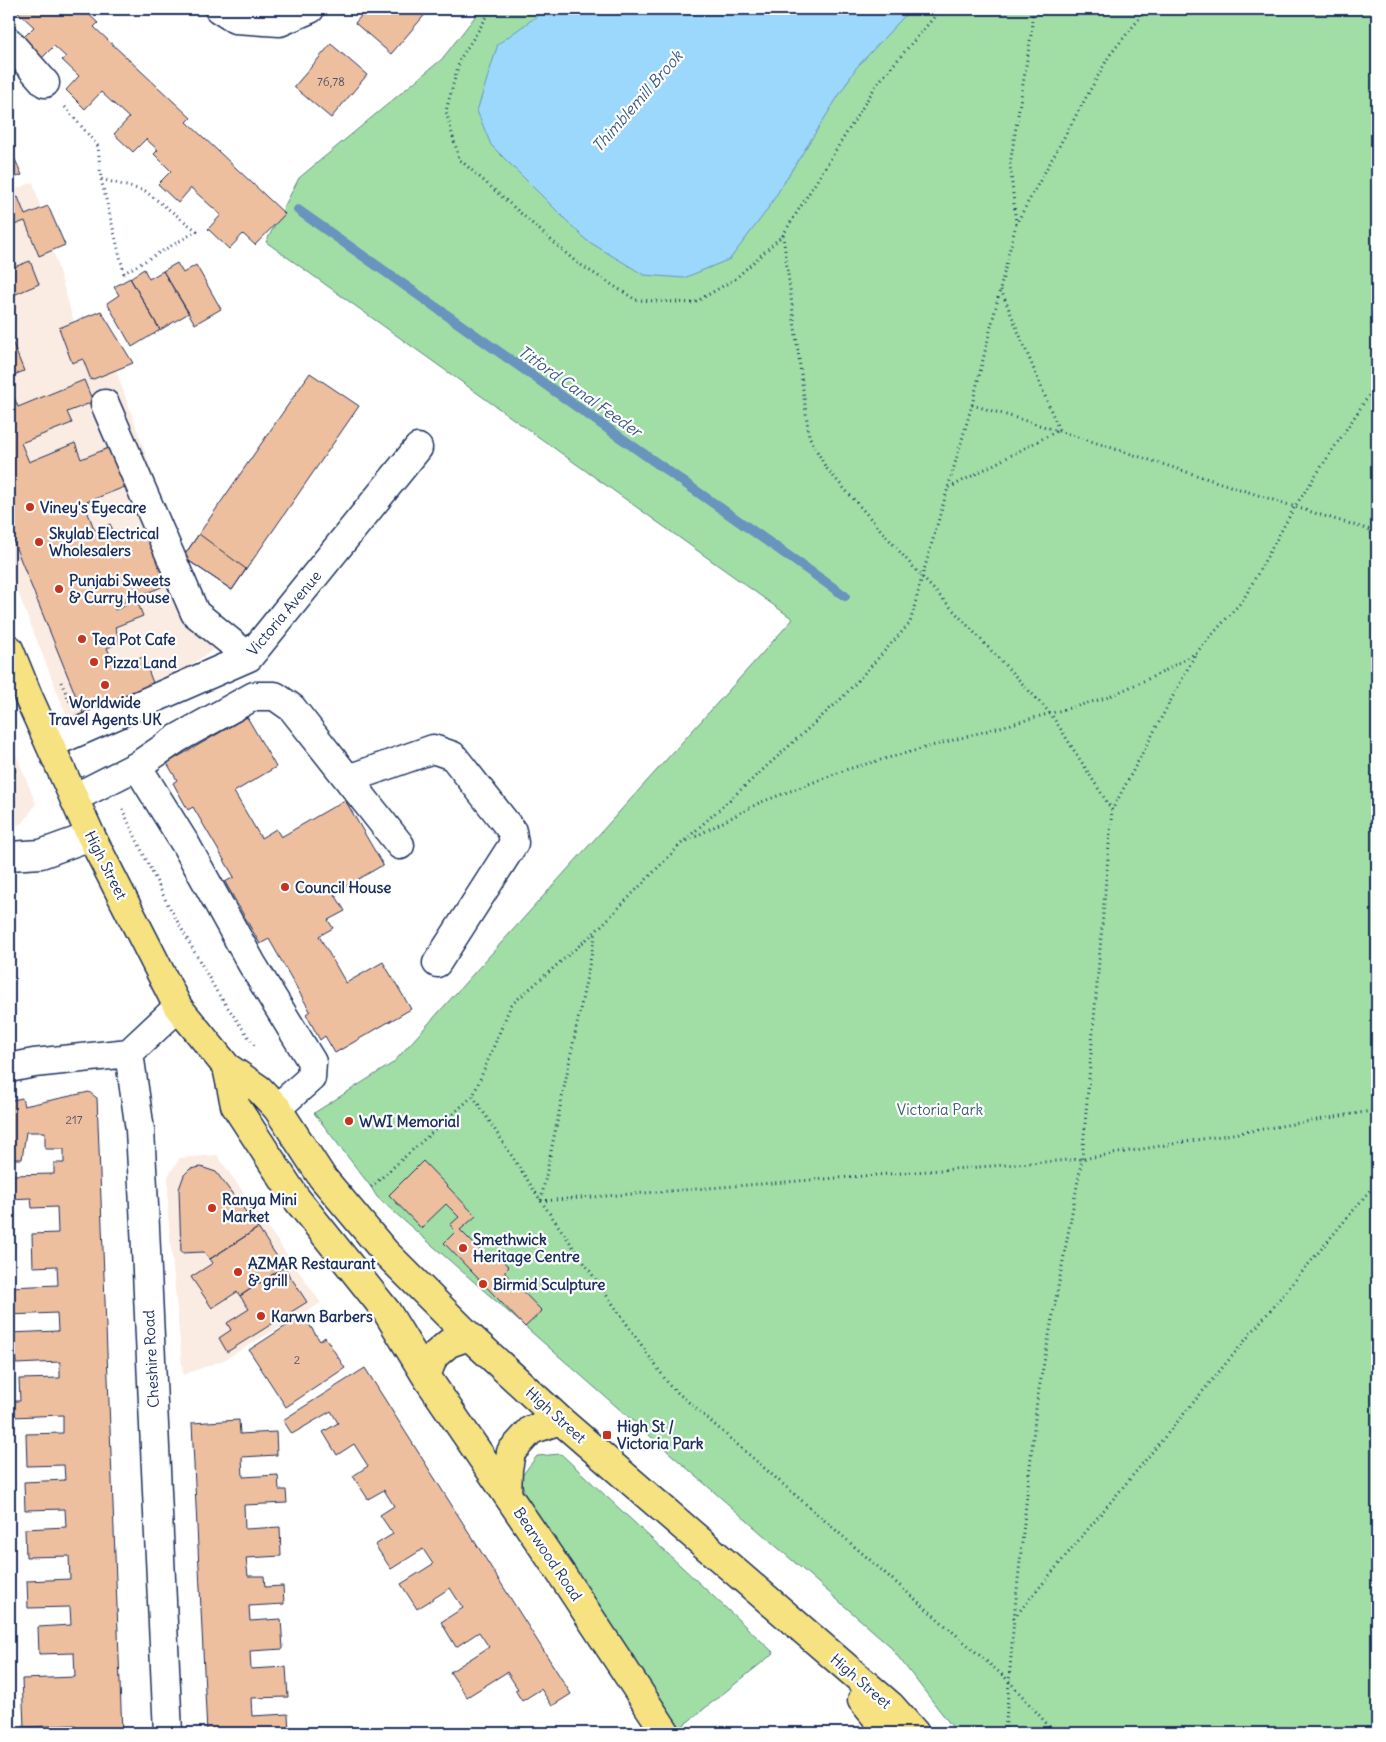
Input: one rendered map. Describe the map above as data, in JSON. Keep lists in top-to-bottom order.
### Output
{
  "streets": {
    "main road": ["High Street", "Bearwood Road"],
    "street": ["Victoria Avenue", "Cheshire Road"]
  },
  "crossings": [
    ["Victoria Avenue", "High Street"],
    ["High Street", "Bearwood Road"]
  ],
  "water": ["Thimblemill Brook", "Titford Canal Feeder"],
  "parks": ["Victoria Park"],
  "places": {
    "other": [
      "Viney's Eyecare",
      "Skylab Electrical Wholesalers",
      "Punjabi Sweets & Curry House",
      "Tea Pot Cafe",
      "Pizza Land",
      "Worldwide Travel Agents UK",
      "Council House",
      "WWI Memorial",
      "Ranya Mini Market",
      "Smethwick Heritage Centre",
      "AZMAR Restaurant & grill",
      "Birmid Sculpture",
      "Karwn Barbers"
    ],
    "transit": ["High St / Victoria Park"]
  },
  "house_numbers": ["76,78", "217", "2"]
}
